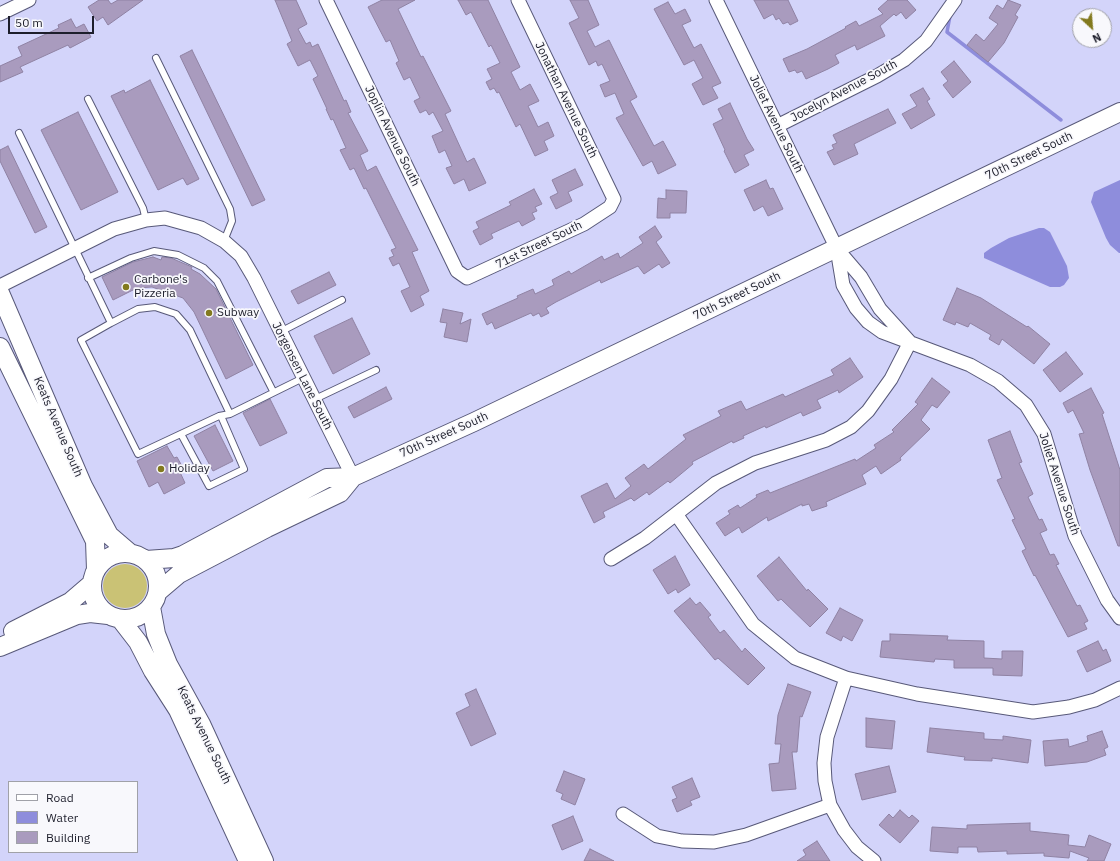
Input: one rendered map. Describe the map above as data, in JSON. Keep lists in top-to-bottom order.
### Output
{
  "streets": {
    "main road": ["70th Street South", "Keats Avenue South"],
    "street": [
      "Jocelyn Avenue South",
      "Jonathan Avenue South",
      "Joliet Avenue South",
      "Joplin Avenue South",
      "71st Street South",
      "Jorgensen Lane South"
    ]
  },
  "crossings": [
    ["Jocelyn Avenue South", "Joliet Avenue South"],
    ["Jonathan Avenue South", "71st Street South"],
    ["Joliet Avenue South", "70th Street South"],
    ["Joplin Avenue South", "71st Street South"],
    ["70th Street South", "Jorgensen Lane South"],
    ["70th Street South", "Keats Avenue South"]
  ],
  "places": ["Carbone's Pizzeria", "Subway", "Holiday"],
  "legend": ["Road", "Water", "Building"],
  "scale_bar": "50 m",
  "north": "bottom right"
}
